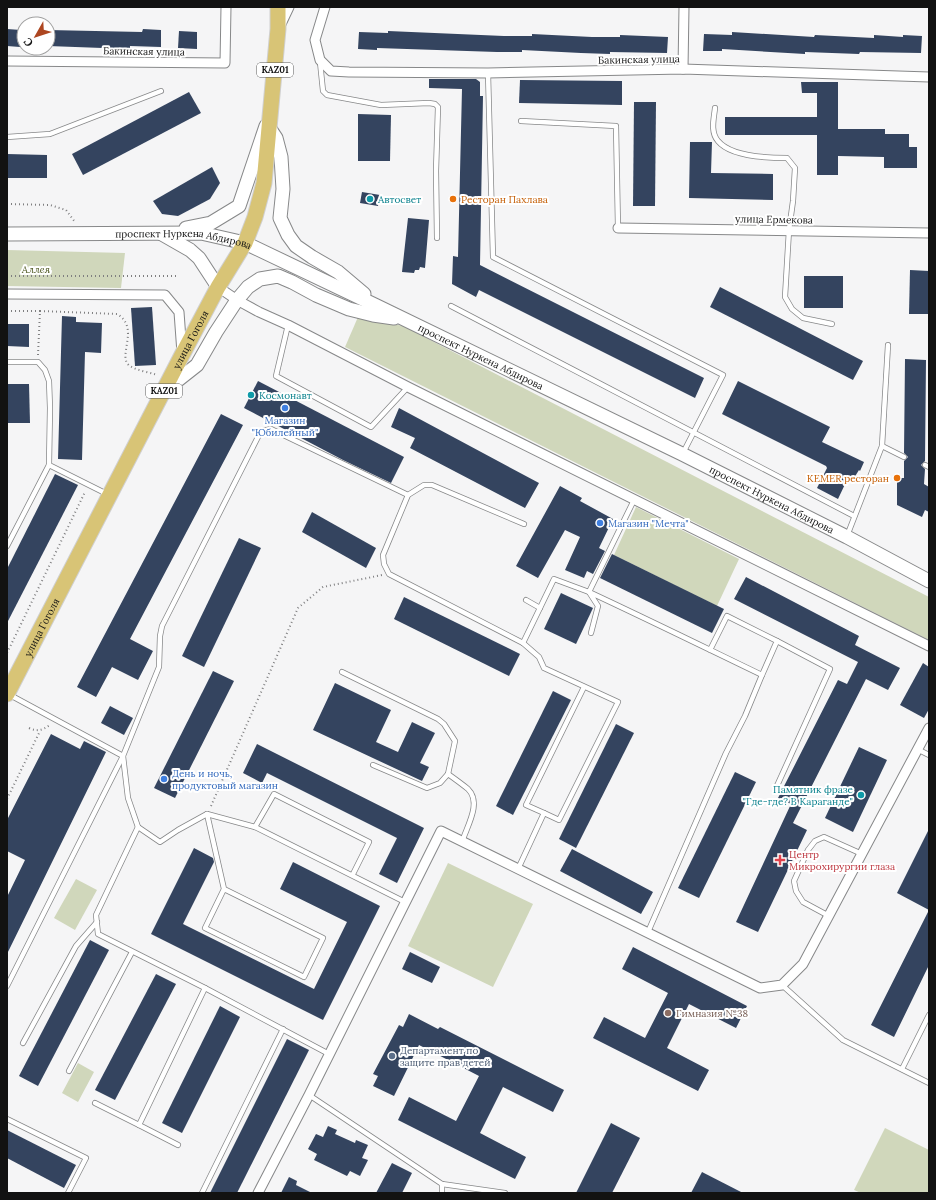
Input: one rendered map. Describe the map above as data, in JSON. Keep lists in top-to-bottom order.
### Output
{
  "streets": {
    "highway": ["KАZ01", "улица Гоголя"],
    "main road": ["проспект Нуркена Абдирова"],
    "street": ["Бакинская улица", "улица Ермекова"]
  },
  "crossings": [
    ["проспект Нуркена Абдирова", "улица Гоголя"]
  ],
  "parks": ["Аллея"],
  "places": {
    "other": [
      "Автосвет",
      "Ресторан Пахлава",
      "Космонавт",
      "Магазин \"Юбилейный\"",
      "KEMER ресторан",
      "Магазин \"Мечта\"",
      "День и ночь, продуктовый магазин",
      "Памятник фразе \"Где-где? В Караганде\"",
      "Гимназия №38",
      "Департамент по защите прав детей"
    ],
    "health": ["Центр Микрохирургии глаза"]
  },
  "north": "bottom left"
}
